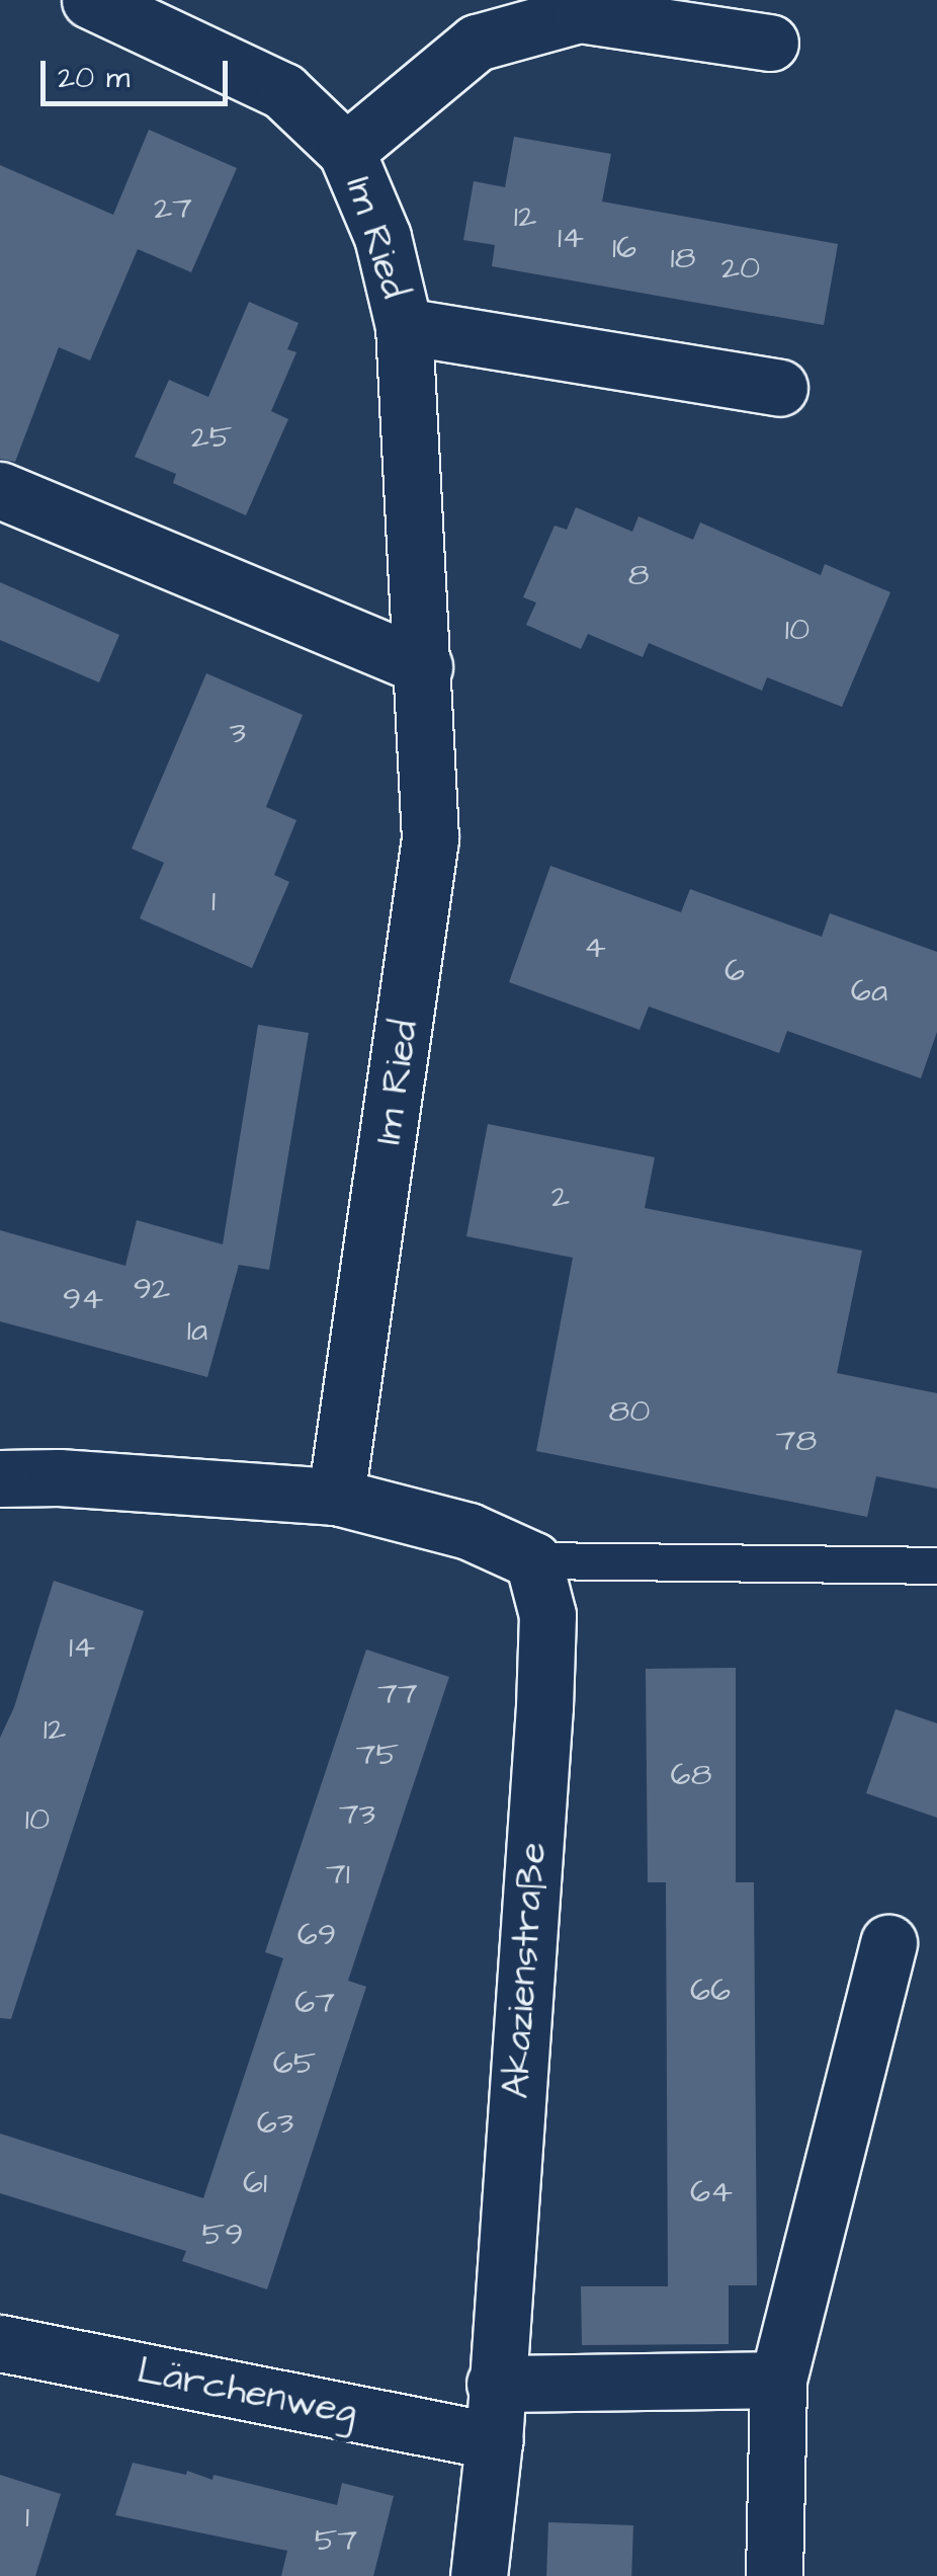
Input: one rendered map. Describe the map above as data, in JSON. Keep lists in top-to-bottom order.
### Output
{
  "streets": {
    "street": ["Im Ried", "Akazienstraße", "Lärchenweg"]
  },
  "crossings": [
    ["Akazienstraße", "Lärchenweg"]
  ],
  "house_numbers": [
    "27",
    "12",
    "14",
    "16",
    "18",
    "20",
    "25",
    "8",
    "10",
    "3",
    "1",
    "4",
    "6",
    "6a",
    "2",
    "92",
    "94",
    "1a",
    "80",
    "78",
    "14",
    "77",
    "12",
    "75",
    "68",
    "73",
    "10",
    "71",
    "69",
    "66",
    "67",
    "65",
    "63",
    "61",
    "64",
    "59",
    "1",
    "57"
  ],
  "scale_bar": "20 m"
}
